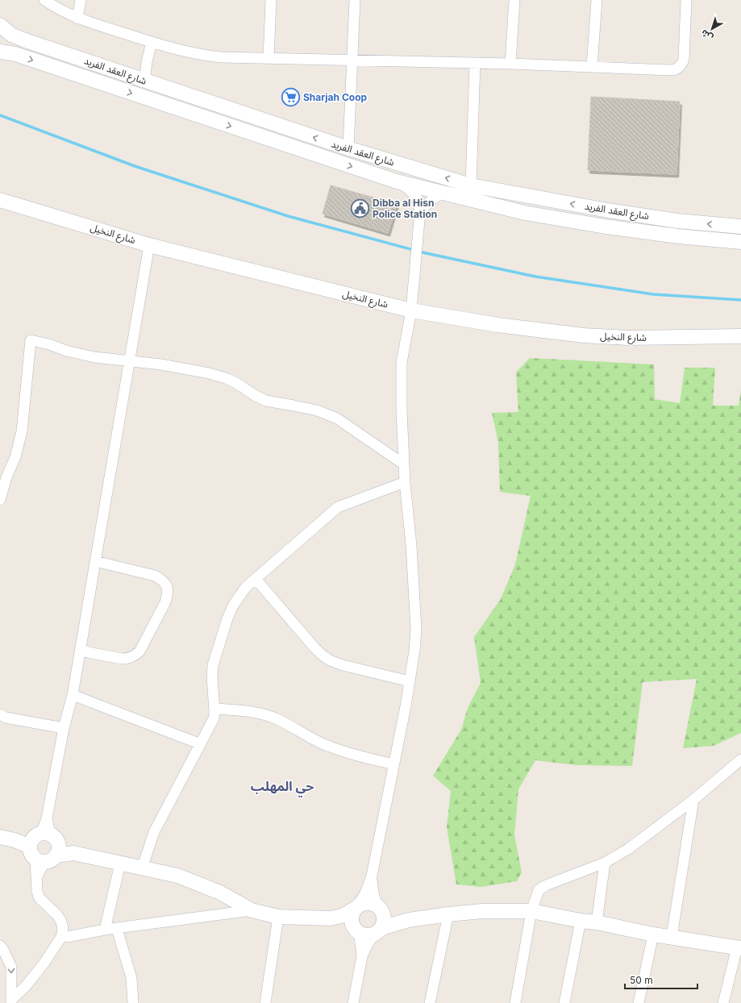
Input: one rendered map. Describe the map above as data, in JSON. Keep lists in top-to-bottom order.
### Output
{
  "streets": {
    "street": ["شارع العقد الفريد", "شارع النخيل"]
  },
  "districts": ["حي المهلب"],
  "places": {
    "supermarket": ["Sharjah Coop"],
    "public building": ["Dibba al Hisn Police Station"]
  },
  "scale_bar": "50 m",
  "north": "bottom left"
}
